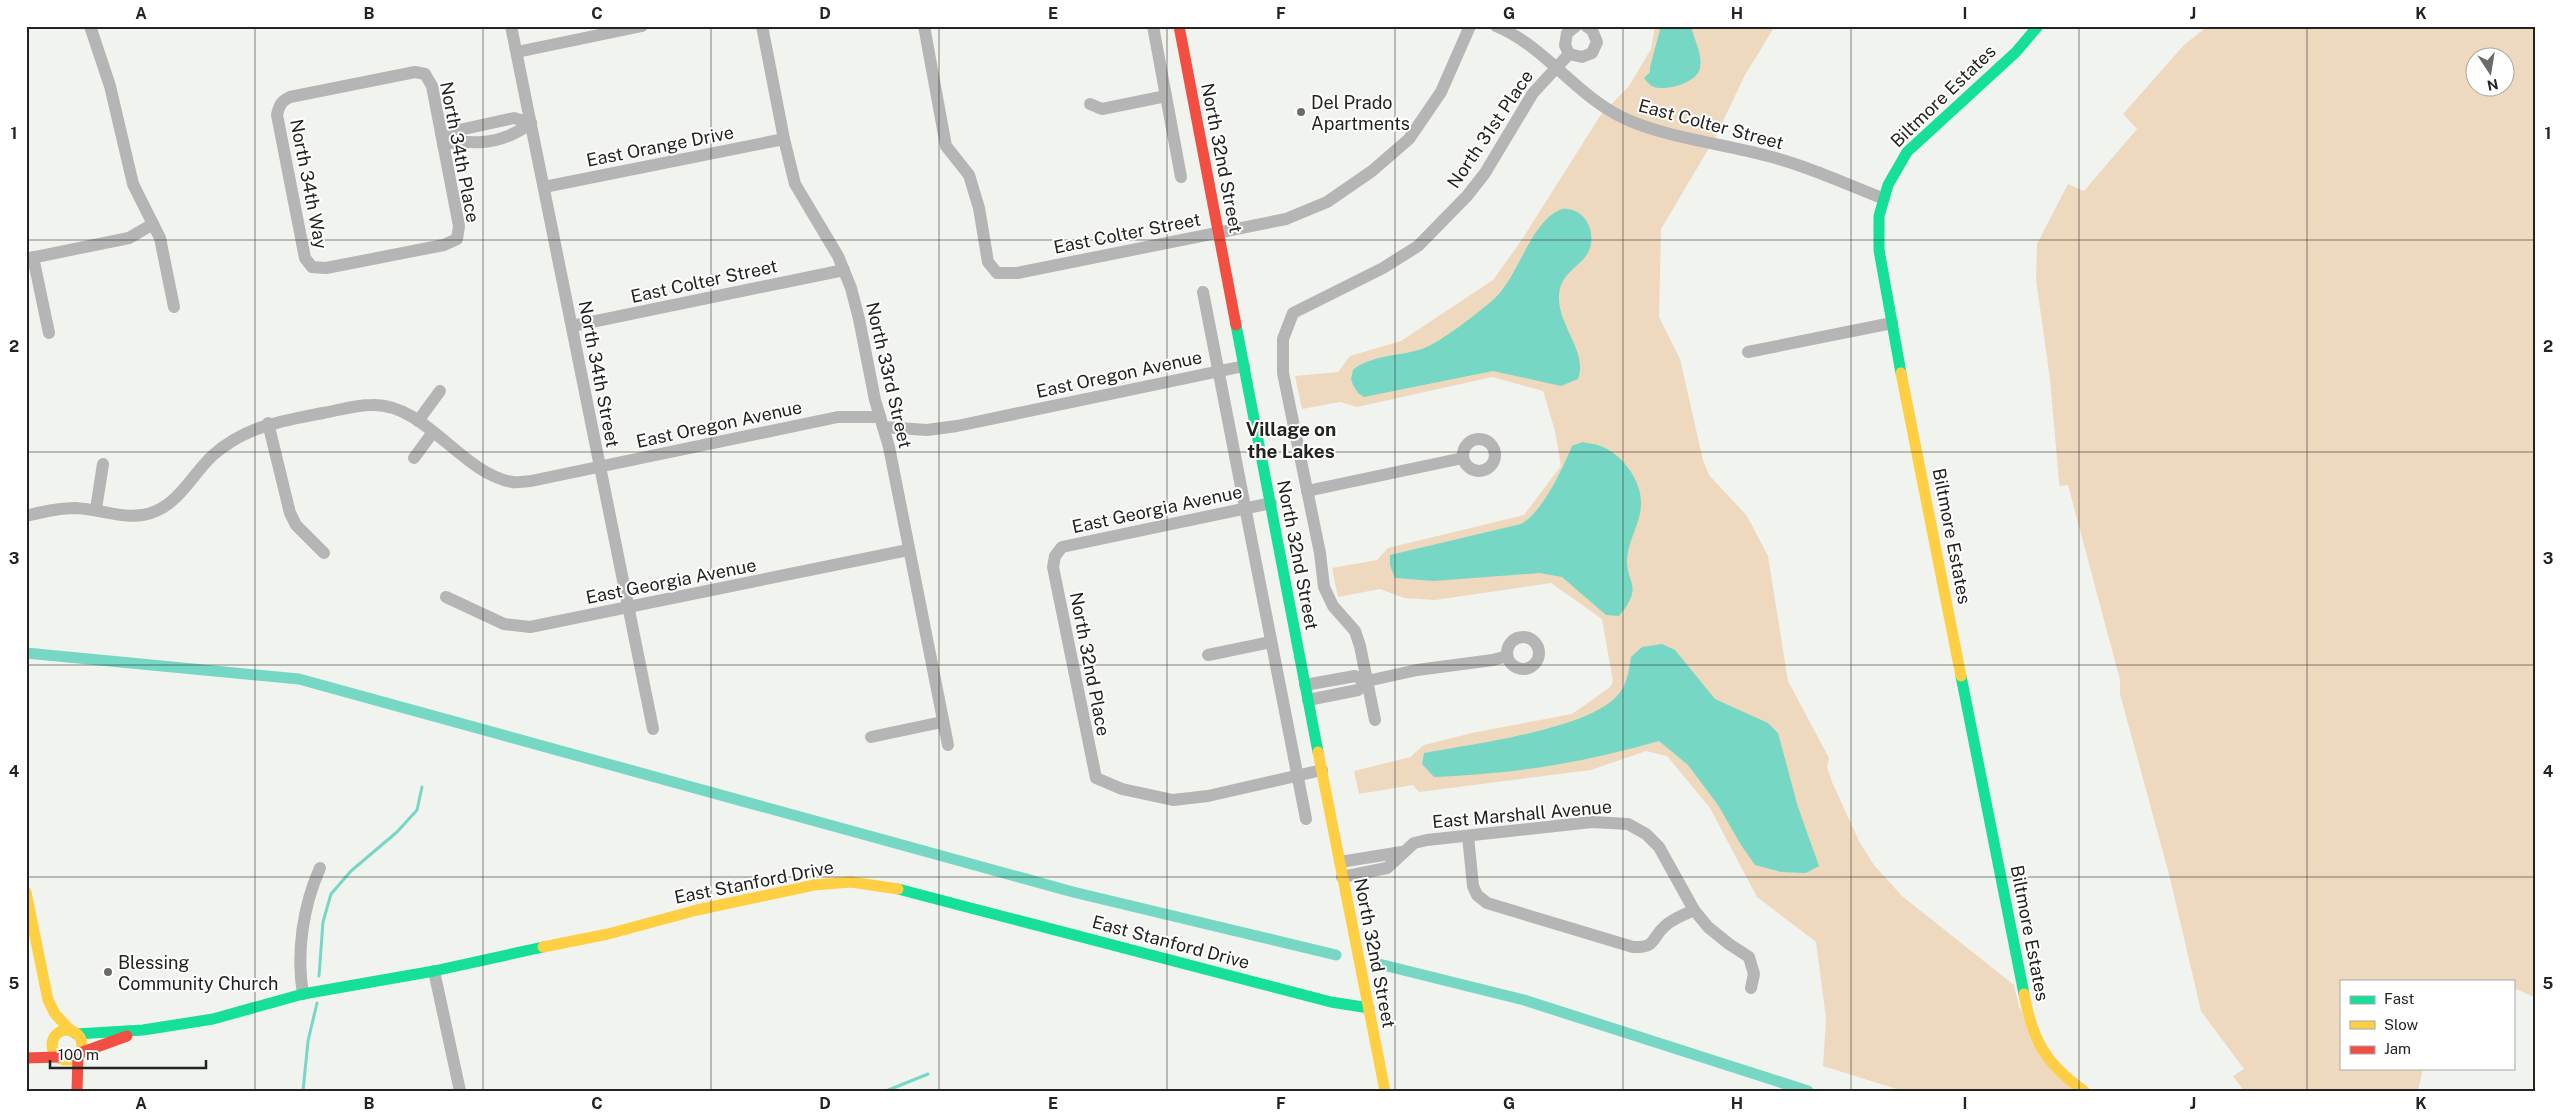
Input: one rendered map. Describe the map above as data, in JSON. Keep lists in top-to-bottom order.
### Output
{
  "streets": {
    "street": [
      "Biltmore Estates",
      "East Colter Street",
      "North 31st Place",
      "East Orange Drive",
      "North 34th Place",
      "North 32nd Street",
      "North 34th Way",
      "North 34th Street",
      "East Oregon Avenue",
      "North 33rd Street",
      "East Georgia Avenue",
      "North 32nd Place",
      "East Marshall Avenue",
      "East Stanford Drive"
    ]
  },
  "crossings": [
    ["Biltmore Estates", "East Colter Street"],
    ["East Colter Street", "North 31st Place"],
    ["East Colter Street", "North 32nd Street"],
    ["East Colter Street", "North 34th Street"],
    ["East Colter Street", "North 33rd Street"],
    ["East Orange Drive", "North 34th Street"],
    ["East Orange Drive", "North 33rd Street"],
    ["North 34th Place", "North 34th Way"],
    ["North 32nd Street", "East Oregon Avenue"],
    ["North 32nd Street", "East Georgia Avenue"],
    ["North 32nd Street", "East Marshall Avenue"],
    ["North 32nd Street", "East Stanford Drive"],
    ["North 34th Street", "East Oregon Avenue"],
    ["North 34th Street", "East Georgia Avenue"],
    ["East Oregon Avenue", "North 33rd Street"],
    ["North 33rd Street", "East Georgia Avenue"],
    ["East Georgia Avenue", "North 32nd Place"]
  ],
  "districts": ["Village on the Lakes"],
  "places": ["Del Prado Apartments", "Blessing Community Church"],
  "legend": ["Fast", "Slow", "Jam"],
  "scale_bar": "100 m",
  "north": "bottom",
  "grid": {
    "columns": [
      "A",
      "B",
      "C",
      "D",
      "E",
      "F",
      "G",
      "H",
      "I",
      "J",
      "K"
    ],
    "rows": [
      "1",
      "2",
      "3",
      "4",
      "5"
    ]
  }
}
